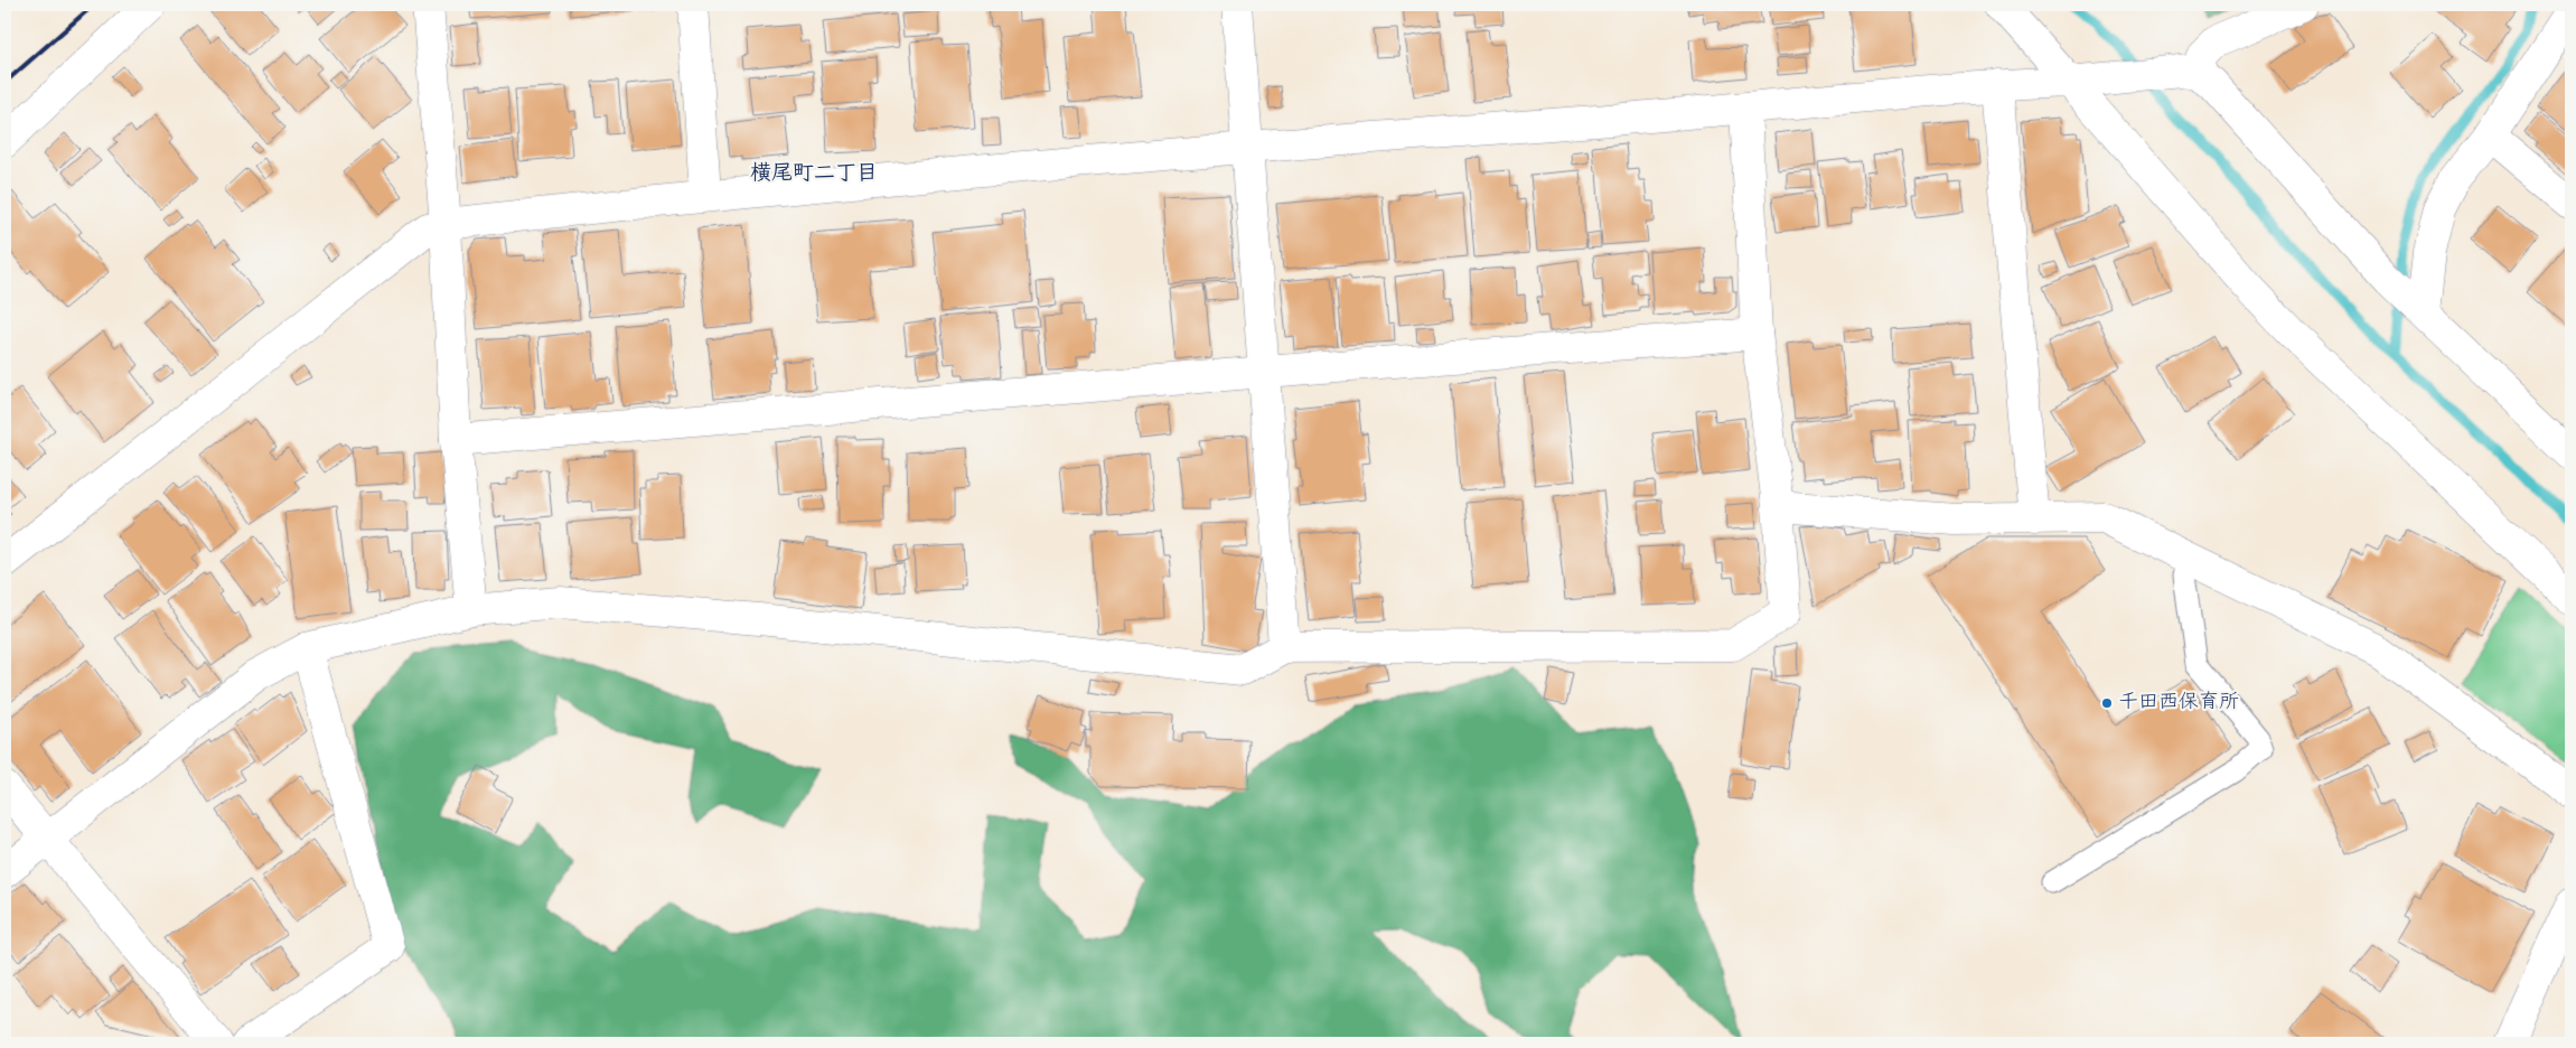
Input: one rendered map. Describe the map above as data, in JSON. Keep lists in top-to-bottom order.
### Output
{
  "districts": ["横尾町二丁目"],
  "places": ["千田西保育所"]
}
